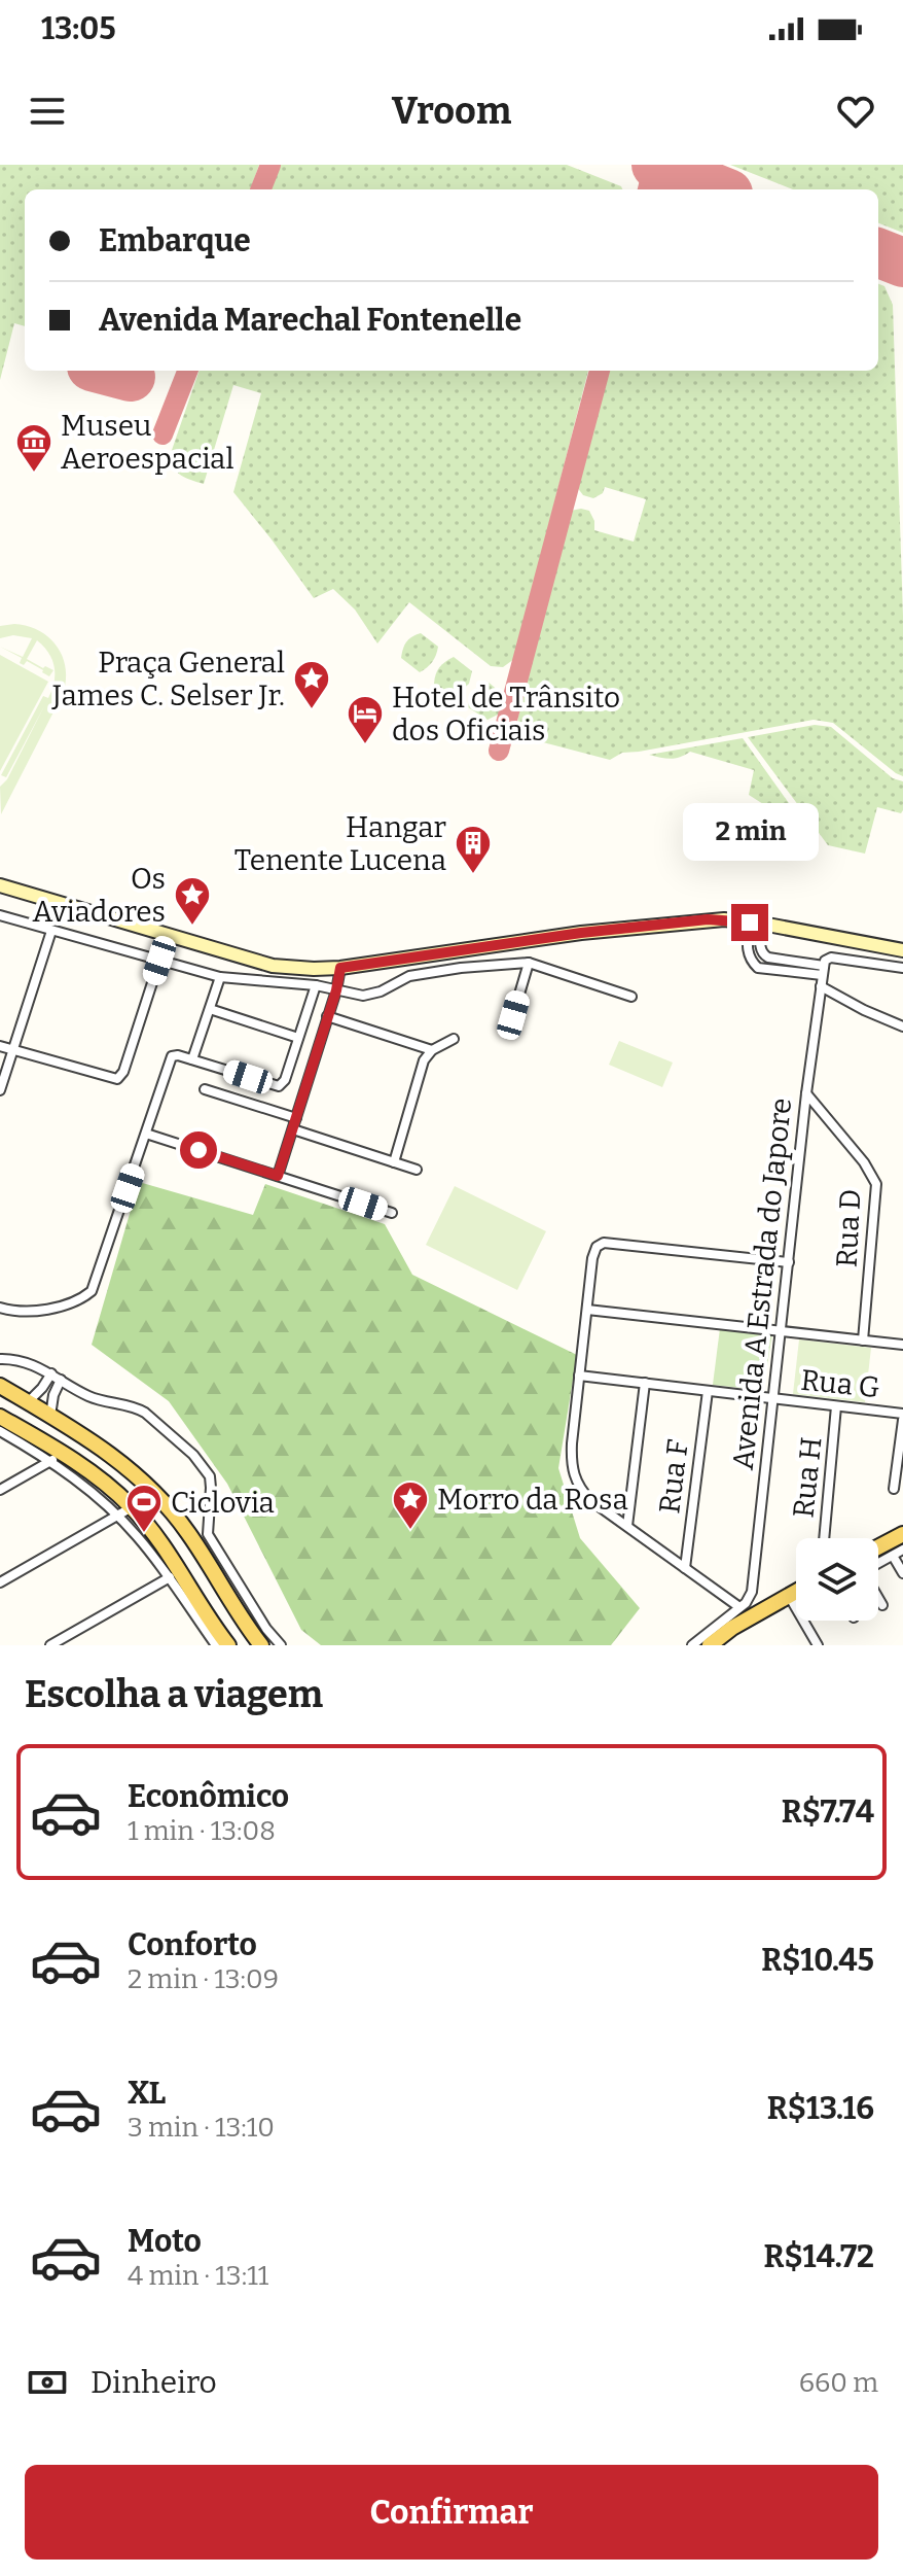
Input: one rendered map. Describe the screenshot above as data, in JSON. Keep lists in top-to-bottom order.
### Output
{
  "streets": {
    "street": [
      "Rua D",
      "Avenida A Estrada do Japore",
      "Rua G",
      "Rua F",
      "Rua H"
    ]
  },
  "crossings": [
    ["Rua D", "Avenida A Estrada do Japore"],
    ["Avenida A Estrada do Japore", "Rua G"],
    ["Rua G", "Rua F"],
    ["Rua G", "Rua H"]
  ],
  "places": {
    "museum": ["Museu Aeroespacial"],
    "place": ["Praça General James C. Selser Jr.", "Os Aviadores", "Morro da Rosa"],
    "hotel": ["Hotel de Trânsito dos Oficiais"],
    "building": ["Hangar Tenente Lucena"],
    "sports": ["Ciclovia"]
  },
  "page": {
    "status": "13:05",
    "header": "Vroom",
    "banner": ["Embarque", "Avenida Marechal Fontenelle"],
    "bubble": "2 min",
    "heading": "Escolha a viagem",
    "list": [
      {
        "name": "Econômico",
        "note": "1 min · 13:08",
        "value": "R$7.74"
      },
      {
        "name": "Conforto",
        "note": "2 min · 13:09",
        "value": "R$10.45"
      },
      {
        "name": "XL",
        "note": "3 min · 13:10",
        "value": "R$13.16"
      },
      {
        "name": "Moto",
        "note": "4 min · 13:11",
        "value": "R$14.72"
      }
    ],
    "pay": ["Dinheiro", "660 m"],
    "buttons": "Confirmar"
  }
}
